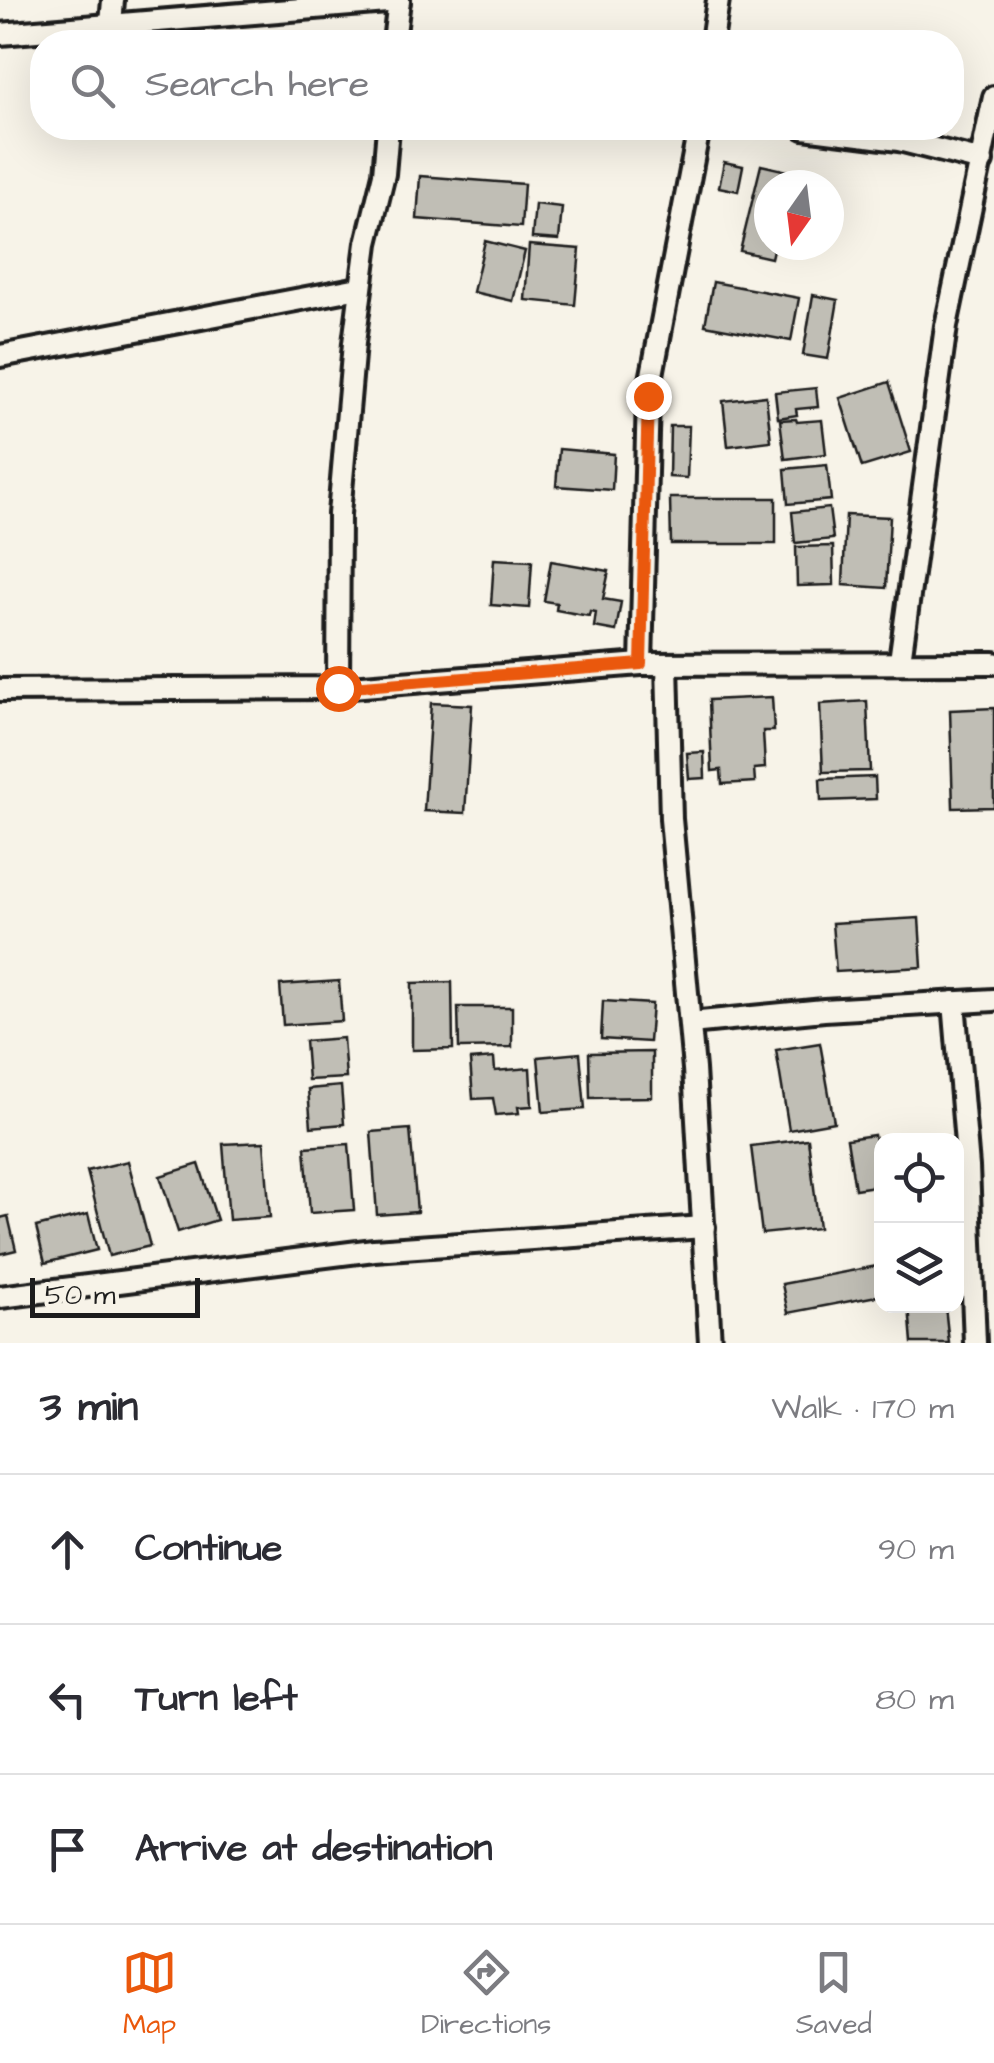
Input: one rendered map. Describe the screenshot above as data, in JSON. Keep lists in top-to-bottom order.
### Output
{
  "scale_bar": "50 m",
  "north": "bottom",
  "page": {
    "search": "Search here",
    "scale": "50 m",
    "heading": ["3 min", "Walk · 170 m"],
    "list": [
      ["Continue", "90 m"],
      ["Turn left", "80 m"],
      "Arrive at destination"
    ],
    "nav": ["Map", "Directions", "Saved"]
  }
}
